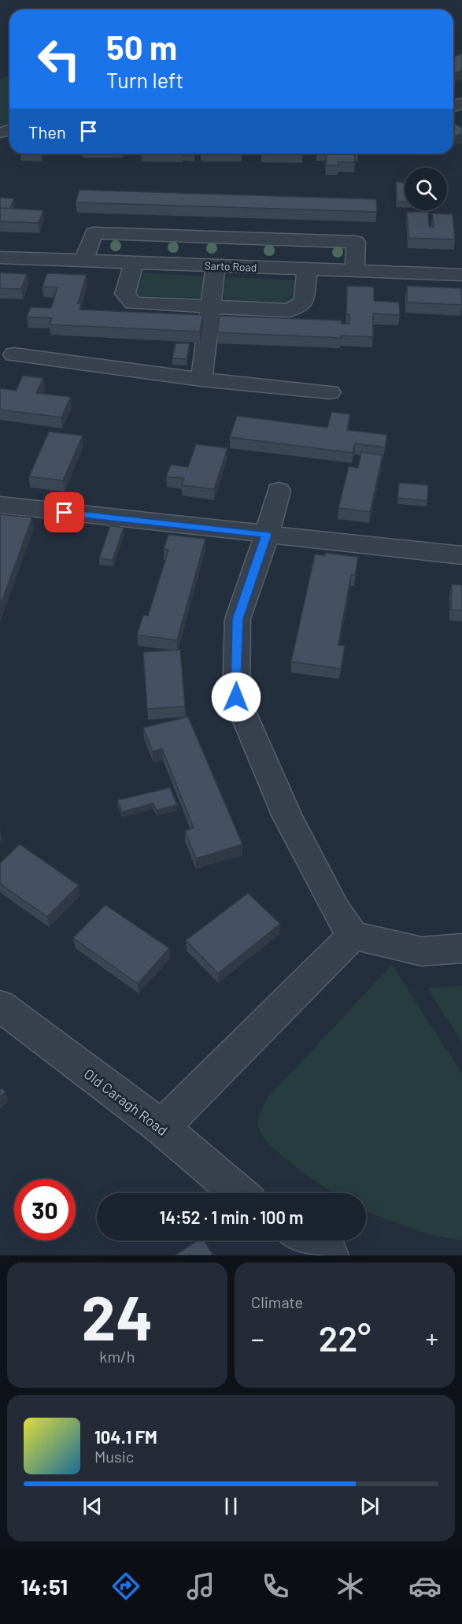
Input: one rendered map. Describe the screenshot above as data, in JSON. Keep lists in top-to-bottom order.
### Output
{
  "streets": {
    "street": ["Sarto Road", "Old Caragh Road"]
  },
  "page": {
    "turn": ["50 m", "Turn left"],
    "then": "Then",
    "limit": "30",
    "trip": "14:52 · 1 min · 100 m",
    "tile": [
      ["24", "km/h"],
      "Climate"
    ],
    "heat": ["−", "22°", "+"],
    "song": ["104.1 FM", "Music"],
    "tabs": "14:51"
  }
}
